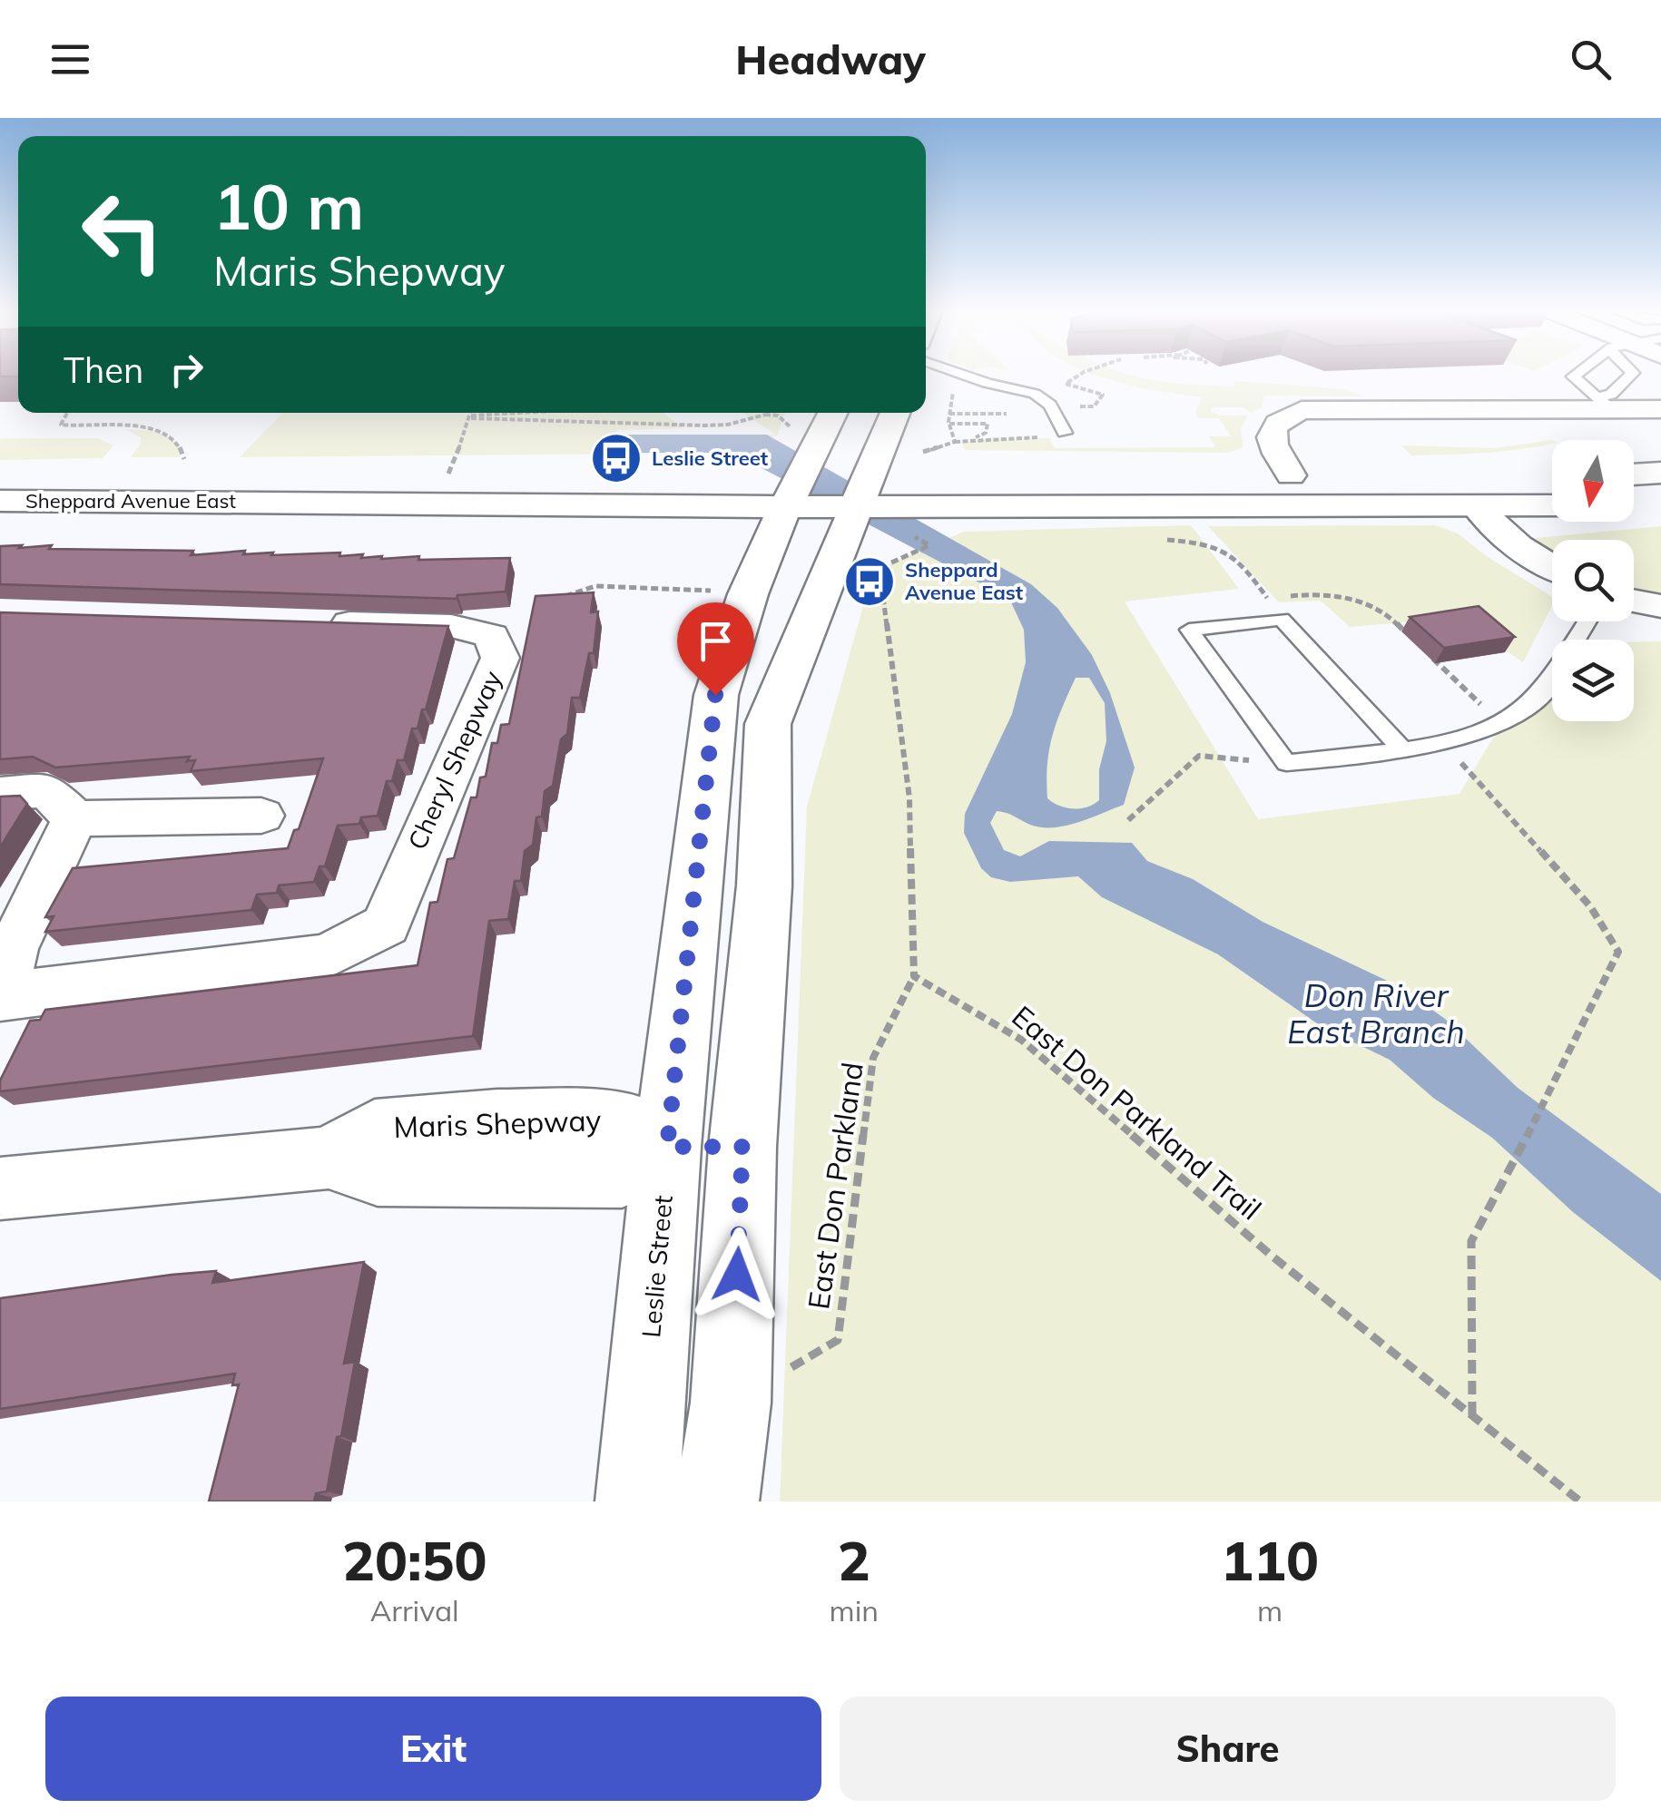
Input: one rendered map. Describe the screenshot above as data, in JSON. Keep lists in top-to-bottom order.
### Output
{
  "streets": {
    "main road": ["Sheppard Avenue East", "Leslie Street"],
    "street": ["Cheryl Shepway", "Maris Shepway"],
    "path": ["East Don Parkland Trail", "East Don Parkland"]
  },
  "crossings": [
    ["Sheppard Avenue East", "Leslie Street"],
    ["East Don Parkland Trail", "East Don Parkland"],
    ["Maris Shepway", "Leslie Street"]
  ],
  "water": ["Don River East Branch"],
  "places": {
    "bus stop": ["Leslie Street", "Sheppard Avenue East"]
  },
  "north": "bottom",
  "page": {
    "header": "Headway",
    "turn": ["10 m", "Maris Shepway"],
    "then": "Then",
    "eta": [
      "20:50",
      "Arrival",
      "2",
      "min",
      "110",
      "m"
    ],
    "buttons": ["Exit", "Share"]
  }
}
